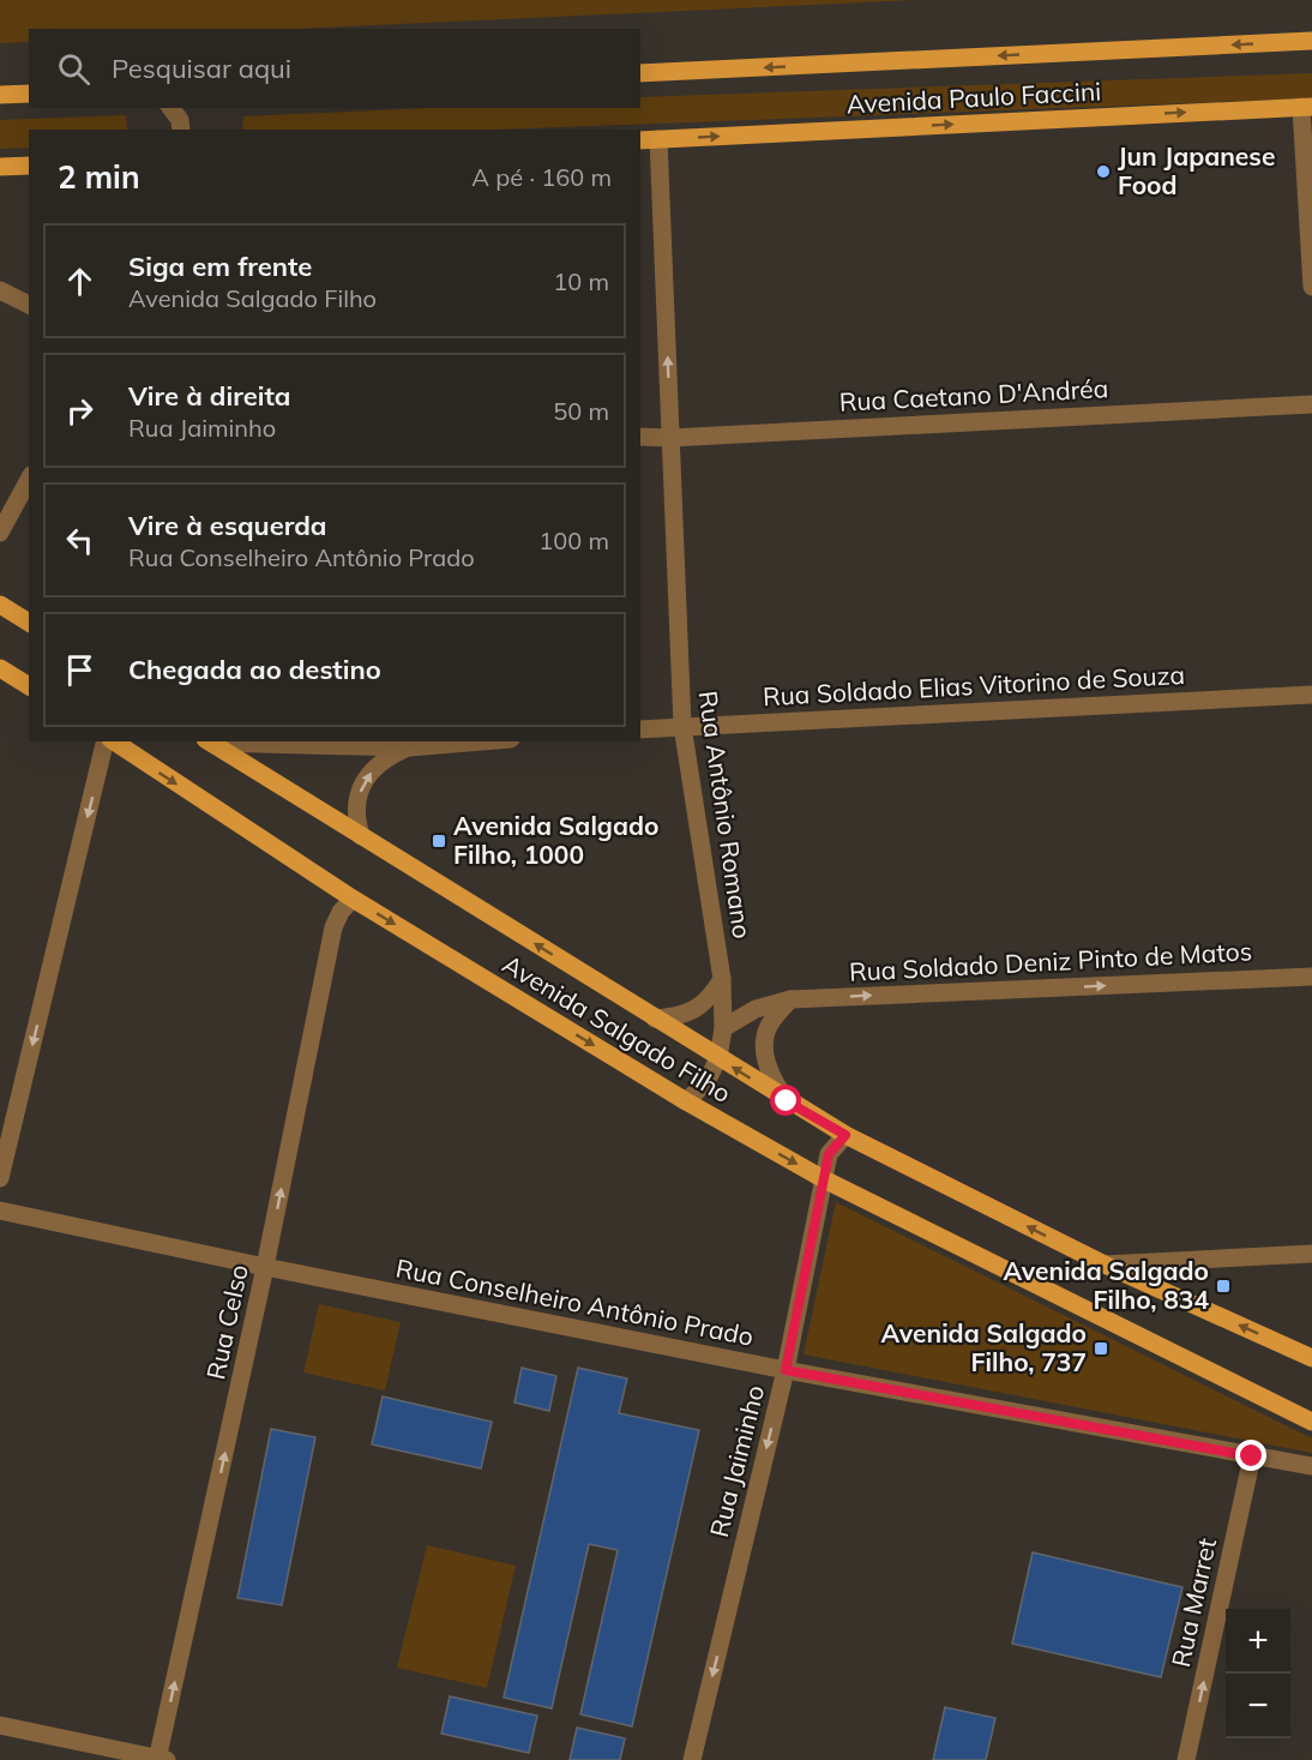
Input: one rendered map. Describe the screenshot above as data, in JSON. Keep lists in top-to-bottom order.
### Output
{
  "streets": {
    "main road": ["Avenida Paulo Faccini", "Avenida Salgado Filho"],
    "street": [
      "Rua Caetano D'Andréa",
      "Rua Soldado Elias Vitorino de Souza",
      "Rua Antônio Romano",
      "Rua Soldado Deniz Pinto de Matos",
      "Rua Conselheiro Antônio Prado",
      "Rua Celso",
      "Rua Jaiminho",
      "Rua Marret"
    ]
  },
  "crossings": [
    ["Avenida Paulo Faccini", "Rua Antônio Romano"],
    ["Rua Caetano D'Andréa", "Rua Antônio Romano"],
    ["Rua Soldado Elias Vitorino de Souza", "Rua Antônio Romano"],
    ["Rua Antônio Romano", "Rua Soldado Deniz Pinto de Matos"],
    ["Rua Antônio Romano", "Avenida Salgado Filho"],
    ["Avenida Salgado Filho", "Rua Celso"],
    ["Avenida Salgado Filho", "Rua Jaiminho"],
    ["Rua Conselheiro Antônio Prado", "Rua Celso"],
    ["Rua Conselheiro Antônio Prado", "Rua Jaiminho"],
    ["Rua Conselheiro Antônio Prado", "Rua Marret"]
  ],
  "one_way": [
    "Rua Soldado Deniz Pinto de Matos",
    "Rua Celso",
    "Rua Jaiminho",
    "Rua Marret"
  ],
  "places": {
    "other": ["Jun Japanese Food"],
    "transit": ["Avenida Salgado Filho, 1000", "Avenida Salgado Filho, 834", "Avenida Salgado Filho, 737"]
  },
  "page": {
    "search": "Pesquisar aqui",
    "heading": ["2 min", "A pé · 160 m"],
    "list": [
      ["Siga em frente", "Avenida Salgado Filho", "10 m"],
      ["Vire à direita", "Rua Jaiminho", "50 m"],
      ["Vire à esquerda", "Rua Conselheiro Antônio Prado", "100 m"],
      "Chegada ao destino"
    ],
    "map_buttons": ["+", "−"]
  }
}
